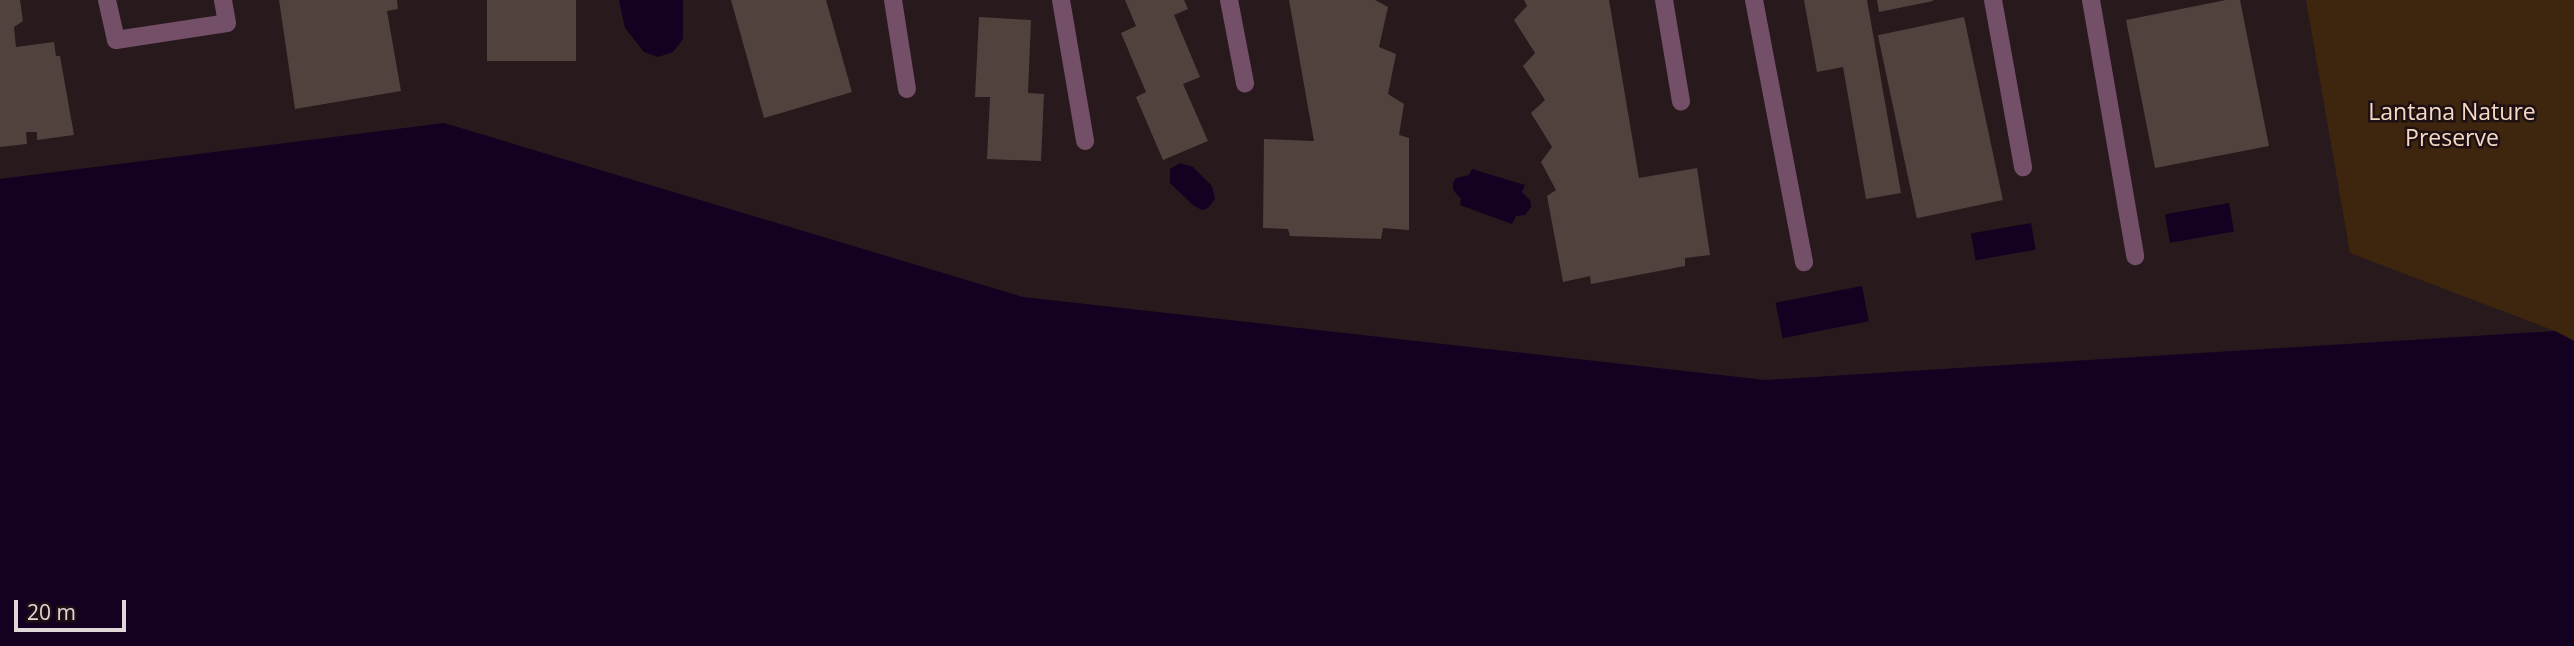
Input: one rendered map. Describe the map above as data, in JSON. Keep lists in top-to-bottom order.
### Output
{
  "parks": ["Lantana Nature Preserve"],
  "scale_bar": "20 m"
}
